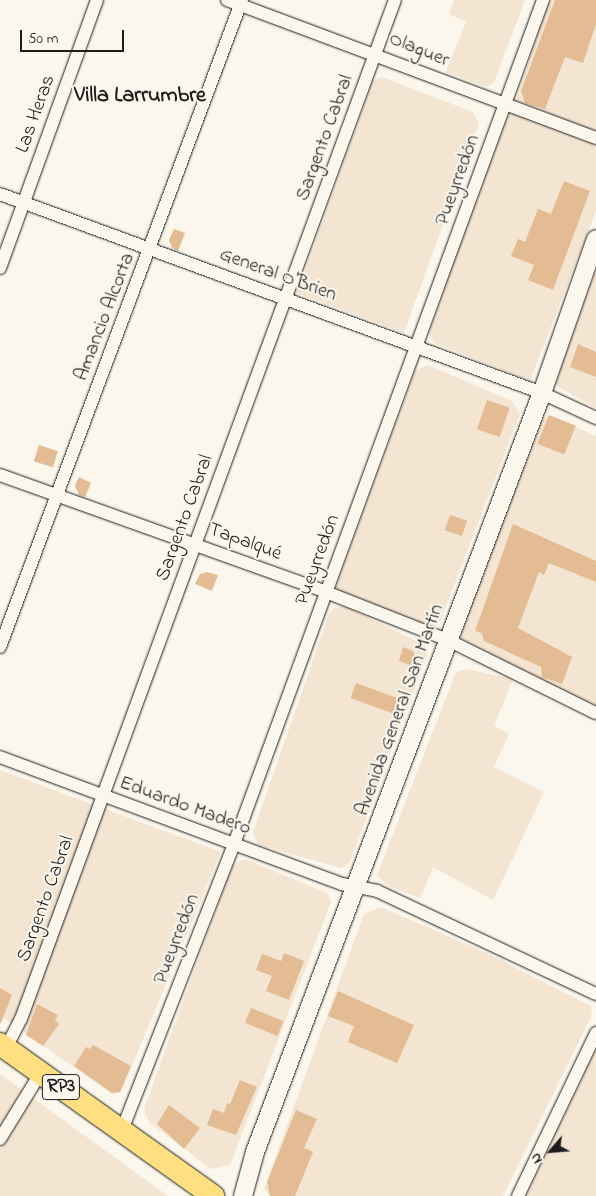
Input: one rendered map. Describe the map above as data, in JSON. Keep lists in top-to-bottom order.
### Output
{
  "streets": {
    "highway": ["RP3"],
    "main road": ["Avenida General San Martín"],
    "street": [
      "Olaguer",
      "Las Heras",
      "Sargento Cabral",
      "Pueyrredón",
      "General O'Brien",
      "Amancio Alcorta",
      "Tapalqué",
      "Eduardo Madero"
    ]
  },
  "crossings": [
    ["Olaguer", "Sargento Cabral"],
    ["Olaguer", "Pueyrredón"],
    ["Olaguer", "Amancio Alcorta"],
    ["Las Heras", "General O'Brien"],
    ["Sargento Cabral", "General O'Brien"],
    ["Sargento Cabral", "Tapalqué"],
    ["Sargento Cabral", "Eduardo Madero"],
    ["Sargento Cabral", "RP3"],
    ["Pueyrredón", "General O'Brien"],
    ["Pueyrredón", "Tapalqué"],
    ["Pueyrredón", "Eduardo Madero"],
    ["Pueyrredón", "RP3"],
    ["General O'Brien", "Amancio Alcorta"],
    ["General O'Brien", "Avenida General San Martín"],
    ["Amancio Alcorta", "Tapalqué"],
    ["Tapalqué", "Avenida General San Martín"],
    ["Avenida General San Martín", "Eduardo Madero"]
  ],
  "districts": ["Villa Larrumbre"],
  "scale_bar": "50 m",
  "north": "bottom left"
}
